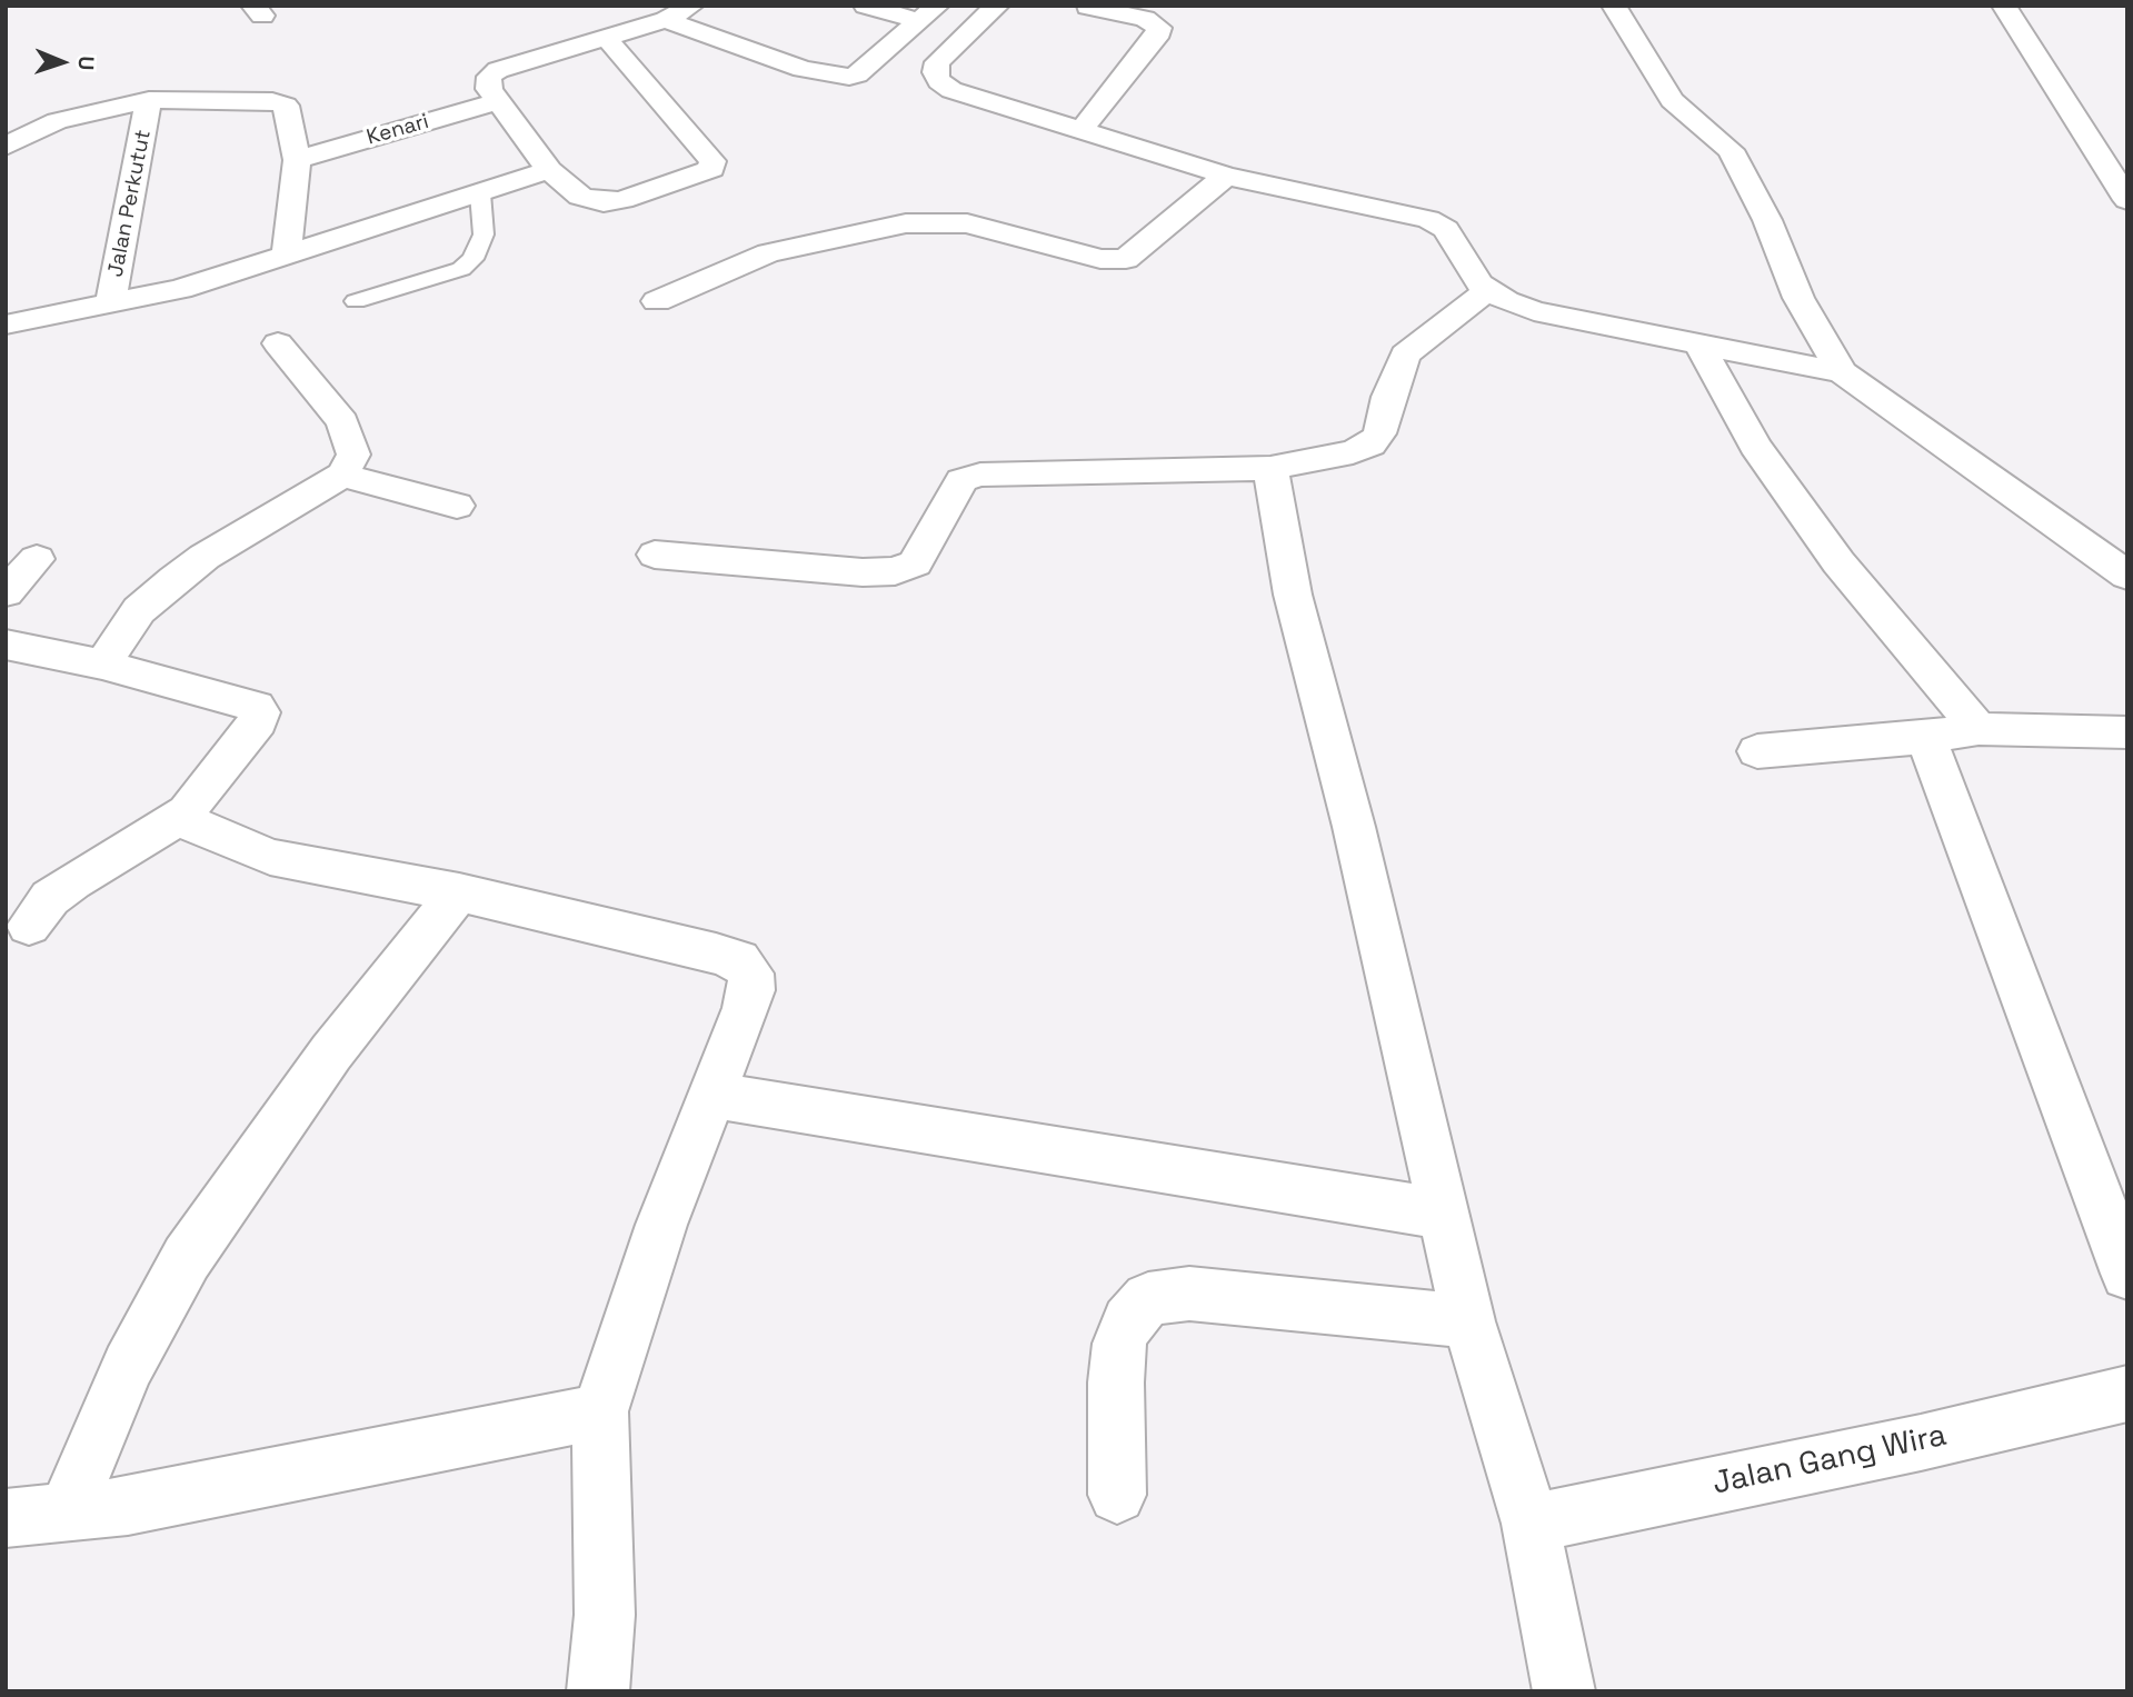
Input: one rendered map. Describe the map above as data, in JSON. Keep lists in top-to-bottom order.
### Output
{
  "streets": {
    "street": ["Kenari", "Jalan Perkutut", "Jalan Gang Wira"]
  },
  "north": "right"
}
